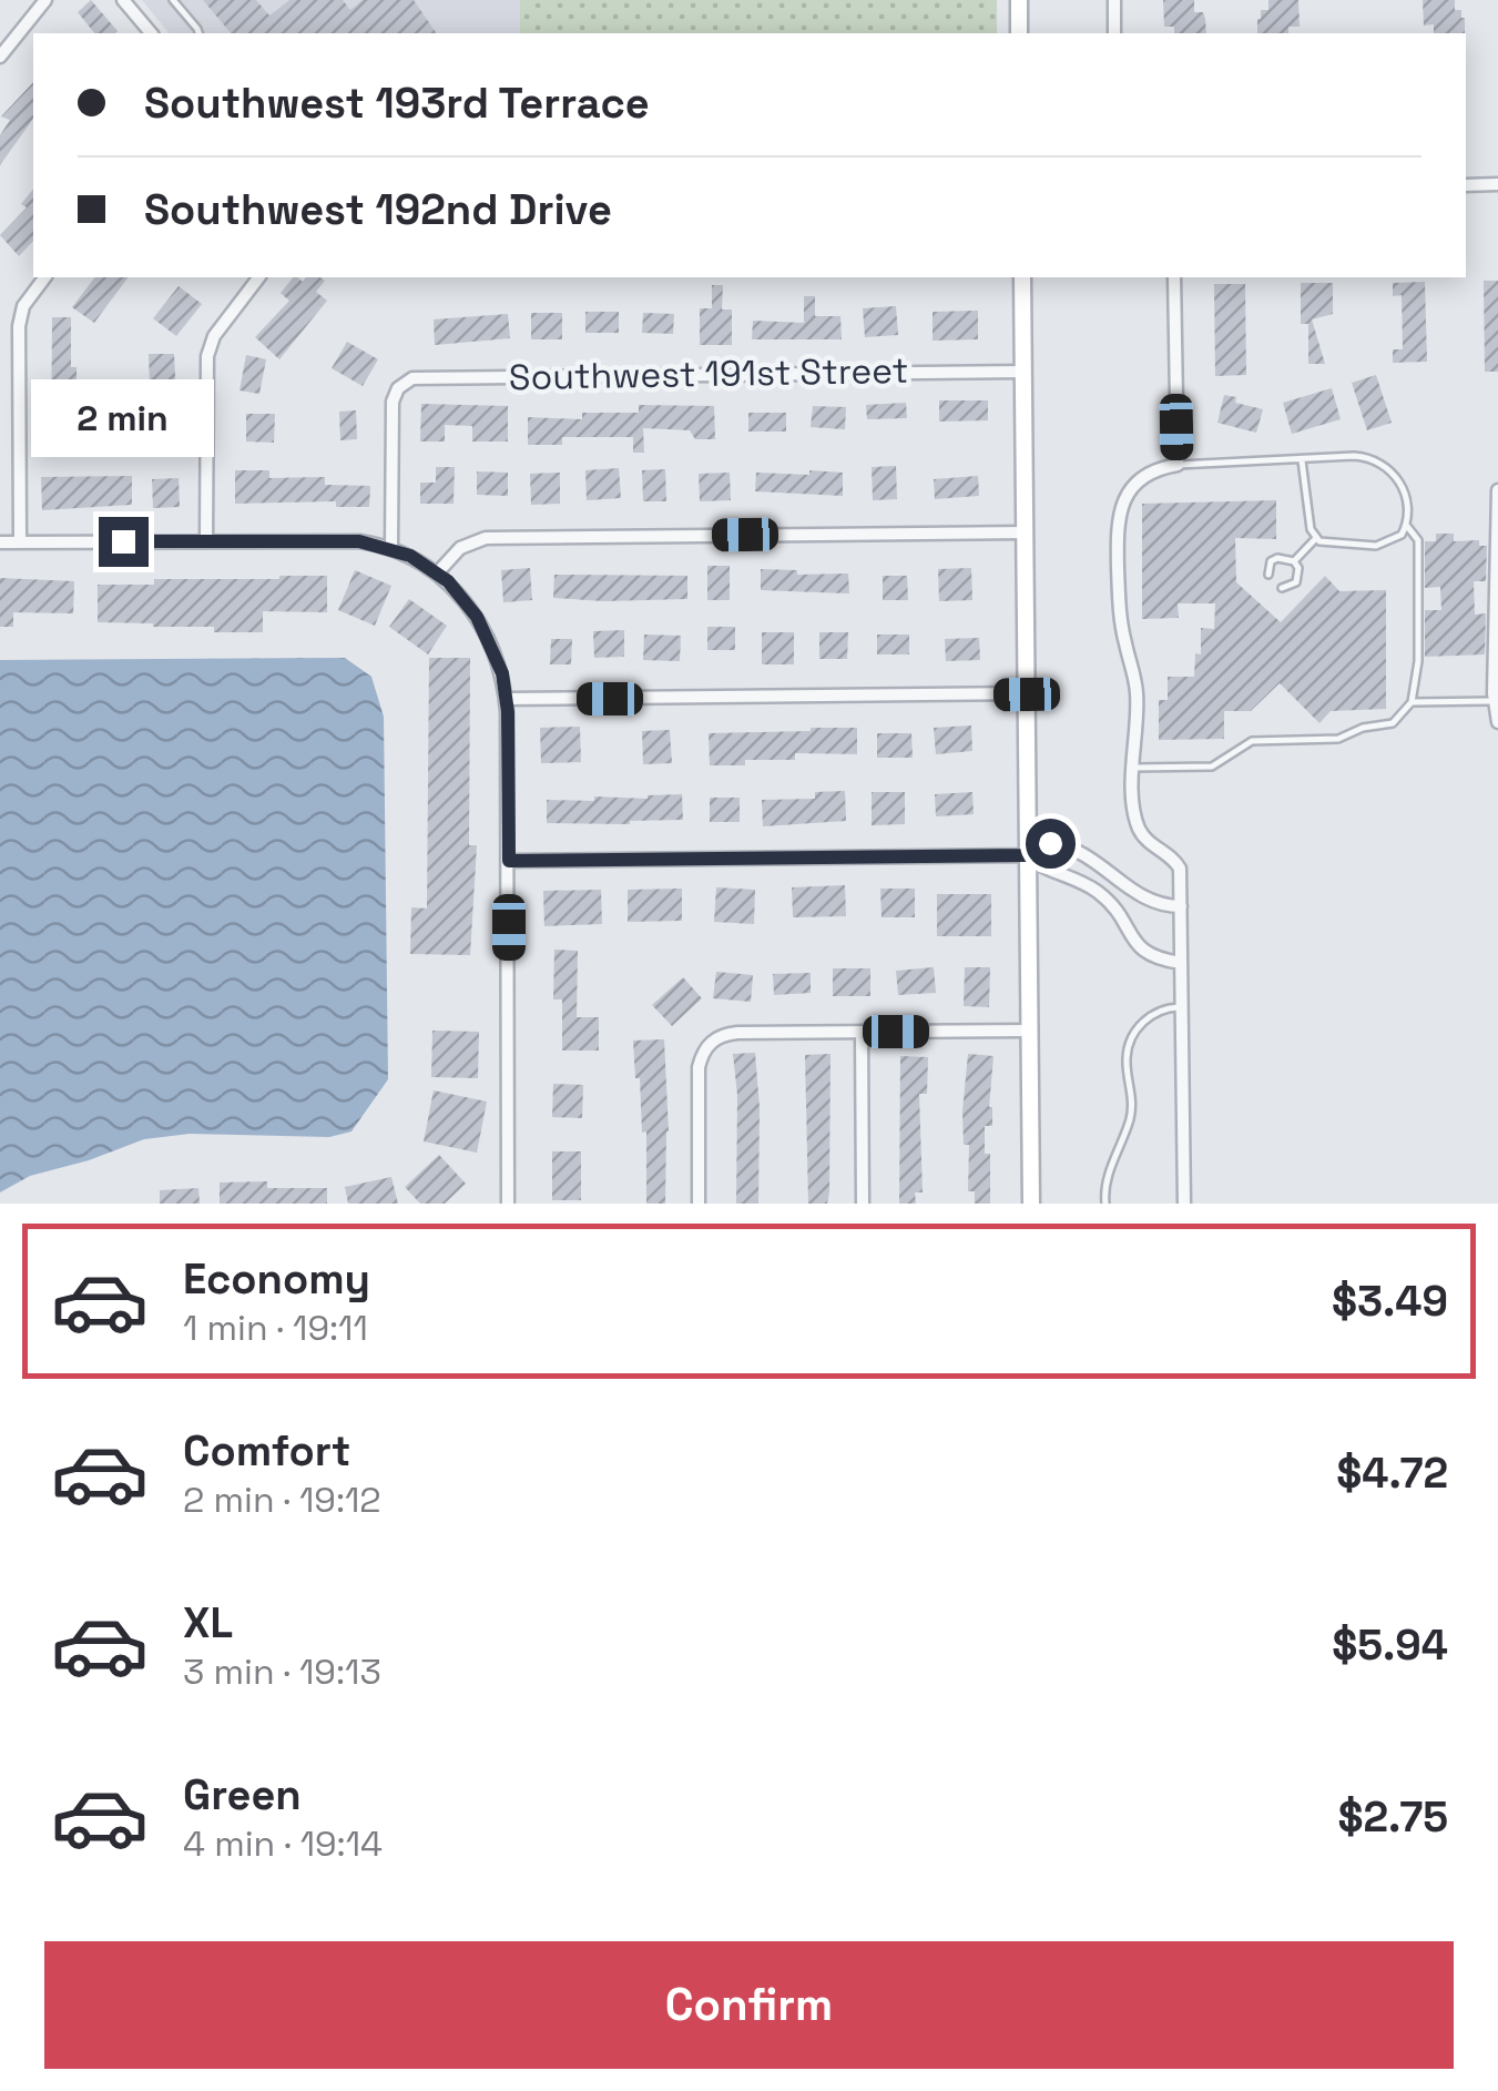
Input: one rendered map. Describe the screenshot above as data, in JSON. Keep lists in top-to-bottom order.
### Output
{
  "streets": {
    "street": ["Southwest 191st Street"]
  },
  "page": {
    "banner": ["Southwest 193rd Terrace", "Southwest 192nd Drive"],
    "bubble": "2 min",
    "list": [
      {
        "name": "Economy",
        "note": "1 min · 19:11",
        "value": "$3.49"
      },
      {
        "name": "Comfort",
        "note": "2 min · 19:12",
        "value": "$4.72"
      },
      {
        "name": "XL",
        "note": "3 min · 19:13",
        "value": "$5.94"
      },
      {
        "name": "Green",
        "note": "4 min · 19:14",
        "value": "$2.75"
      }
    ],
    "buttons": "Confirm"
  }
}
